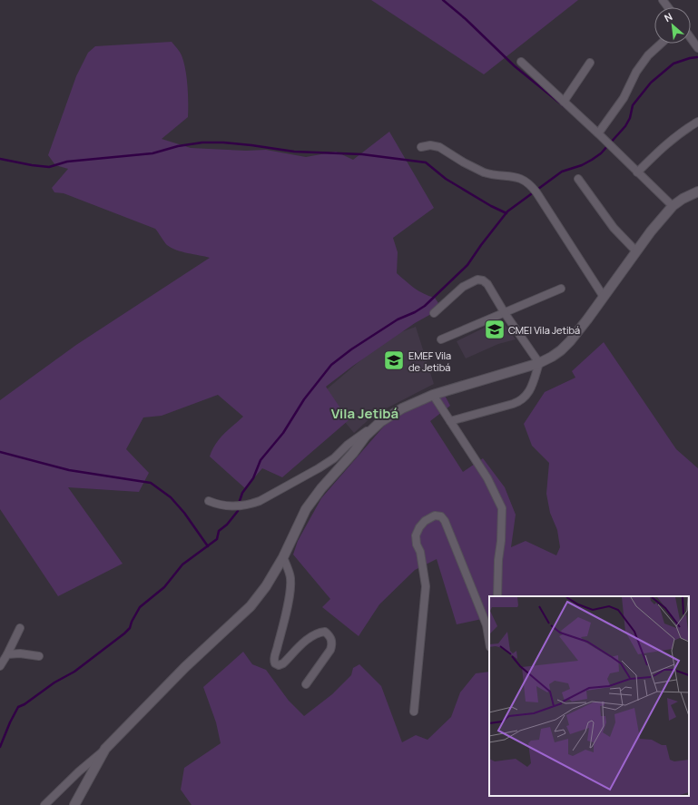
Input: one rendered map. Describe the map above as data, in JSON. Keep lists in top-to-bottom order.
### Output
{
  "districts": ["Vila Jetibá"],
  "places": {
    "school or university": ["CMEI Vila Jetibá", "EMEF Vila de Jetibá"]
  },
  "north": "top left"
}
